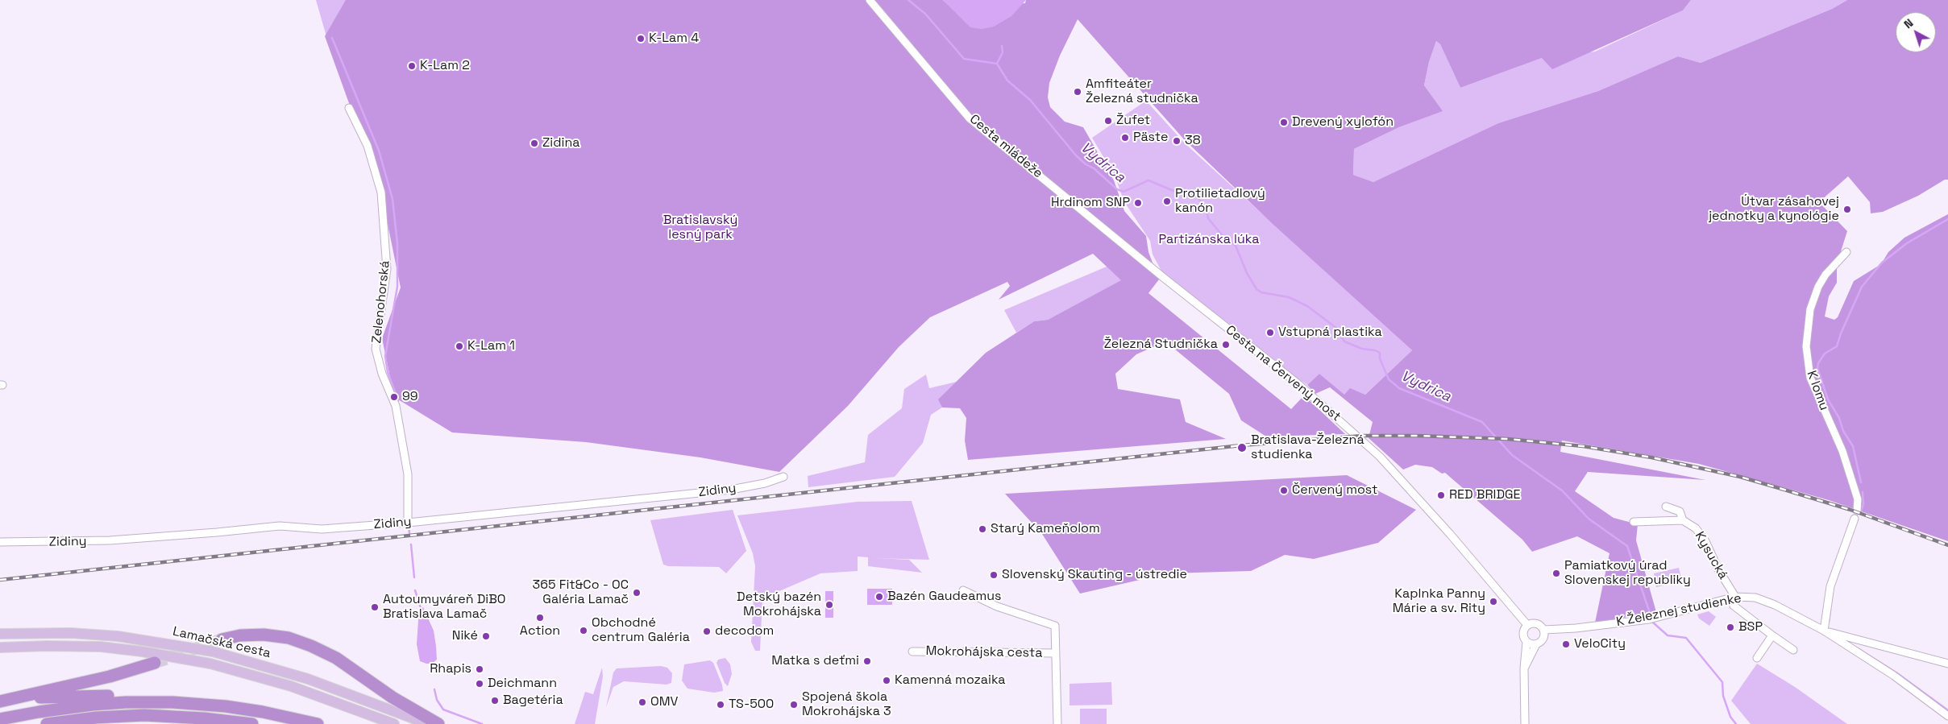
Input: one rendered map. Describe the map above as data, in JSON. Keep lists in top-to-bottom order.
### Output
{
  "streets": {
    "main road": ["Lamačská cesta"],
    "street": [
      "Cesta mládeže",
      "Zelenohorská",
      "Cesta na Červený most",
      "K lomu",
      "Zidiny",
      "Kysucká",
      "K Železnej studienke",
      "Mokrohájska cesta"
    ]
  },
  "crossings": [
    ["Cesta mládeže", "Cesta na Červený most"],
    ["Zelenohorská", "Zidiny"],
    ["Cesta na Červený most", "K Železnej studienke"],
    ["Kysucká", "K Železnej studienke"]
  ],
  "water": ["Vydrica"],
  "parks": ["Bratislavský lesný park", "Partizánska lúka"],
  "places": [
    "K-Lam 4",
    "K-Lam 2",
    "Amfiteáter Železná studnička",
    "Žufet",
    "Drevený xylofón",
    "Päste",
    "38",
    "Zidina",
    "Protilietadlový kanón",
    "Hrdinom SNP",
    "Útvar zásahovej jednotky a kynológie",
    "Vstupná plastika",
    "Železná Studnička",
    "K-Lam 1",
    "99",
    "Bratislava-Železná studienka",
    "Červený most",
    "RED BRIDGE",
    "Starý Kameňolom",
    "Pamiatkový úrad Slovenskej republiky",
    "Slovenský Skauting - ústredie",
    "365 Fit&Co - OC Galéria Lamač",
    "Bazén Gaudeamus",
    "Kaplnka Panny Márie a sv. Rity",
    "Detský bazén Mokrohájska",
    "Autoumyváreň DiBO Bratislava Lamač",
    "Action",
    "BSP",
    "Obchodné centrum Galéria",
    "decodom",
    "Niké",
    "VeloCity",
    "Matka s deťmi",
    "Rhapis",
    "Kamenná mozaika",
    "Deichmann",
    "Bagetéria",
    "OMV",
    "TS-500",
    "Spojená škola Mokrohájska 3"
  ],
  "north": "top left"
}
